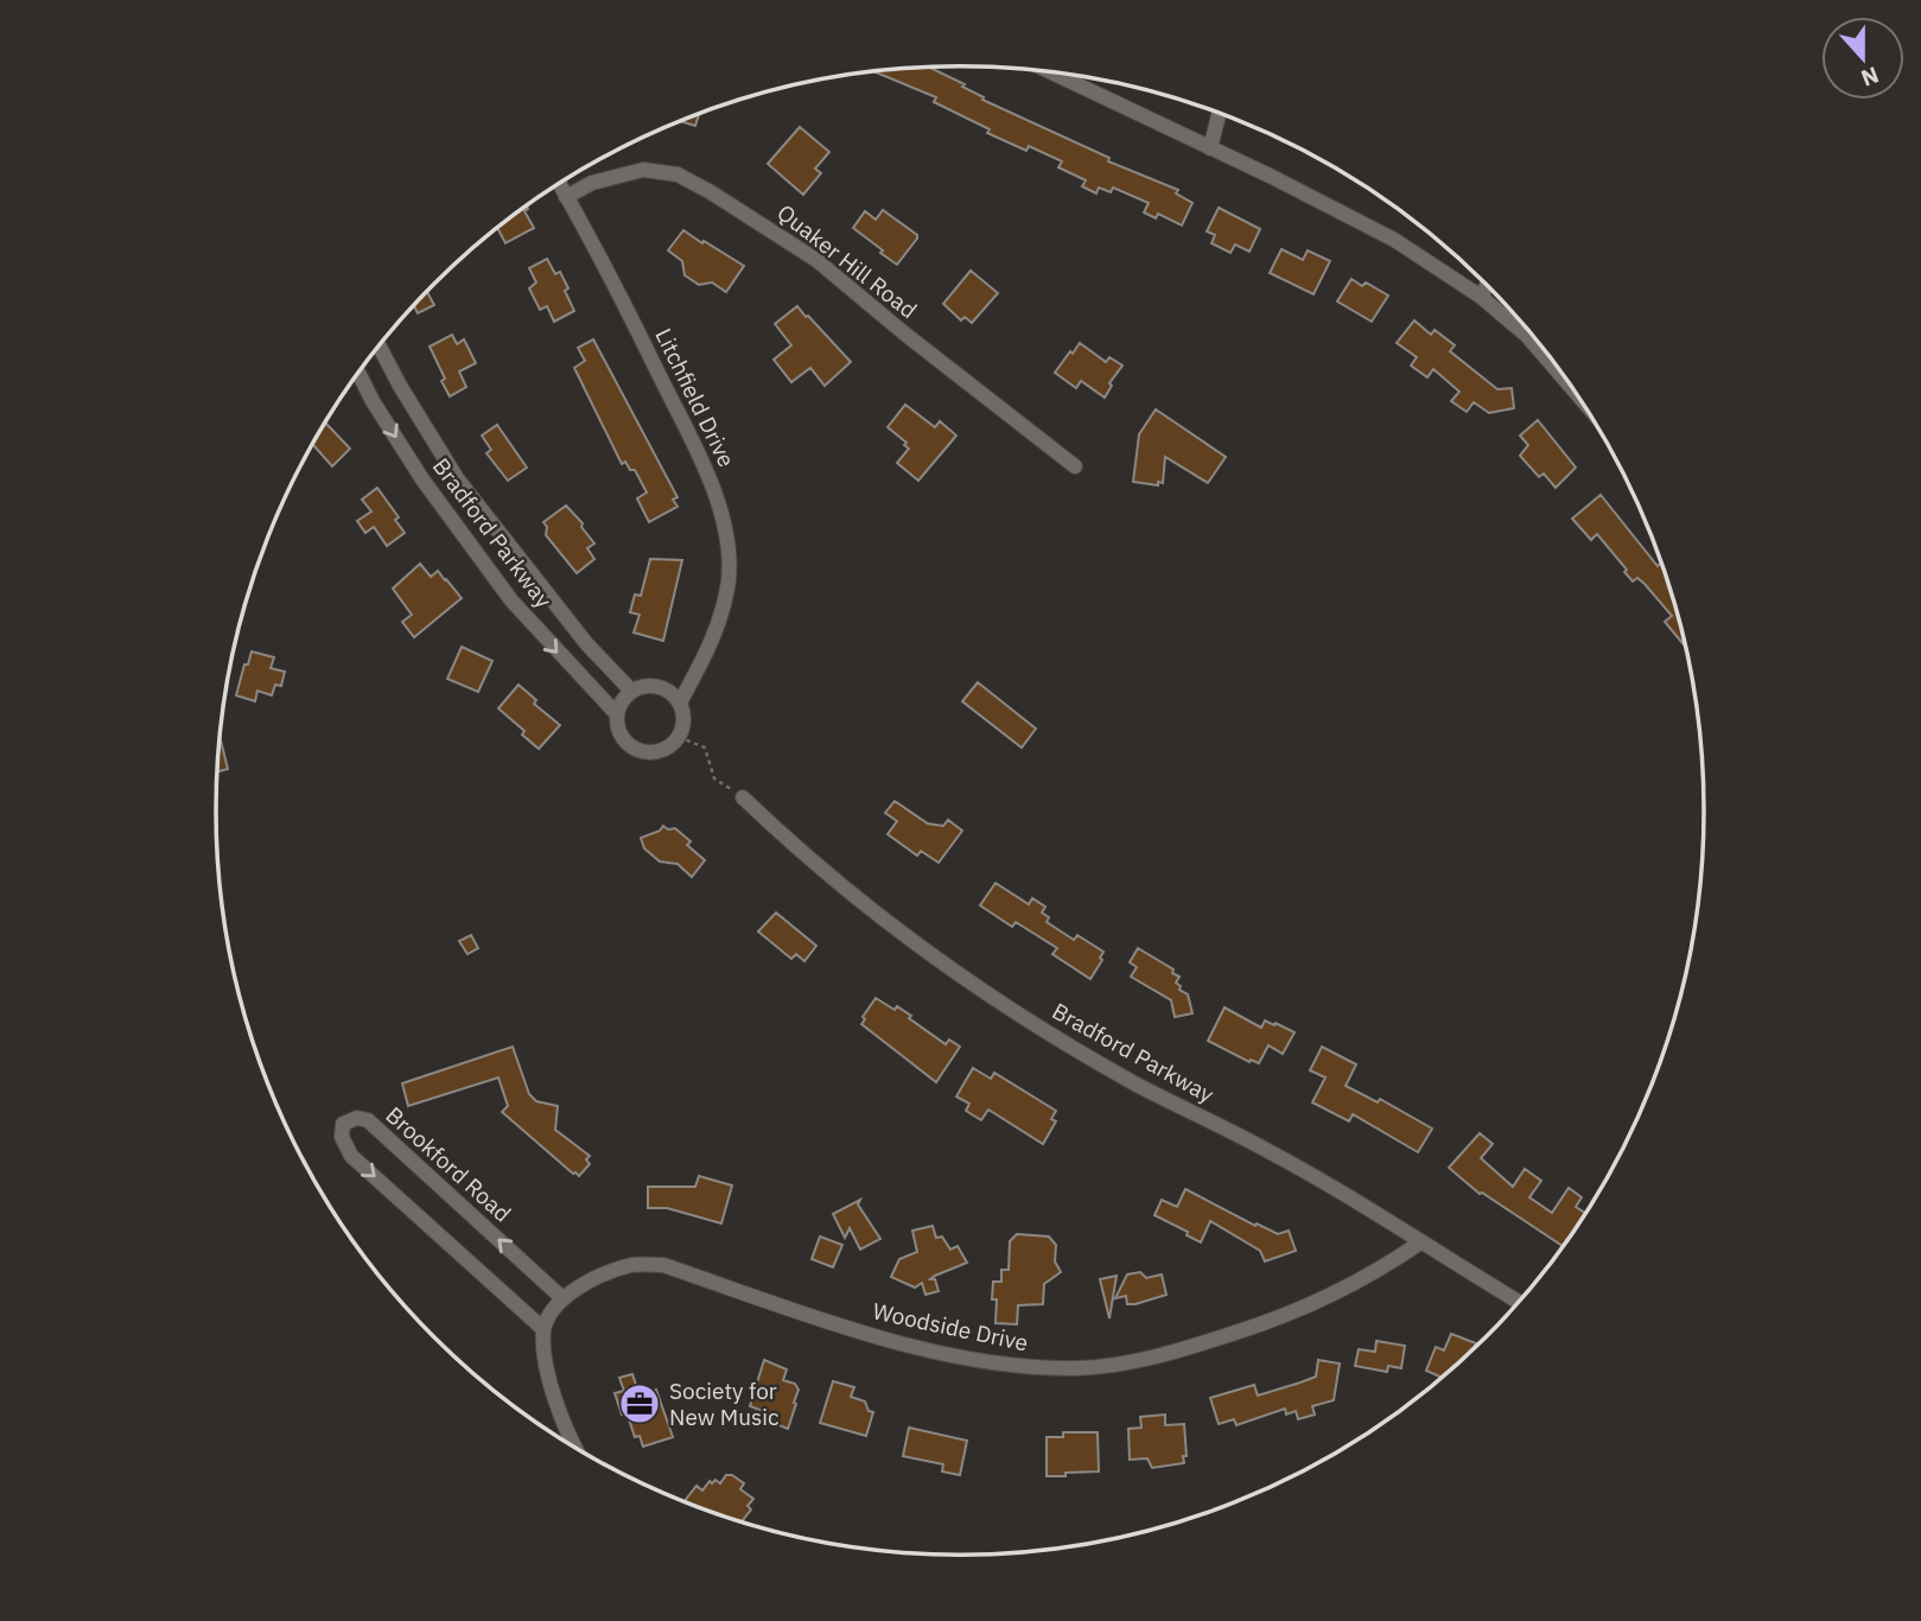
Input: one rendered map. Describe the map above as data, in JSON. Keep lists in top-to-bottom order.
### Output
{
  "streets": {
    "street": [
      "Quaker Hill Road",
      "Litchfield Drive",
      "Bradford Parkway",
      "Brookford Road",
      "Woodside Drive"
    ]
  },
  "crossings": [
    ["Quaker Hill Road", "Litchfield Drive"],
    ["Litchfield Drive", "Bradford Parkway"],
    ["Bradford Parkway", "Woodside Drive"],
    ["Brookford Road", "Woodside Drive"]
  ],
  "places": {
    "office": ["Society for New Music"]
  },
  "north": "bottom"
}
